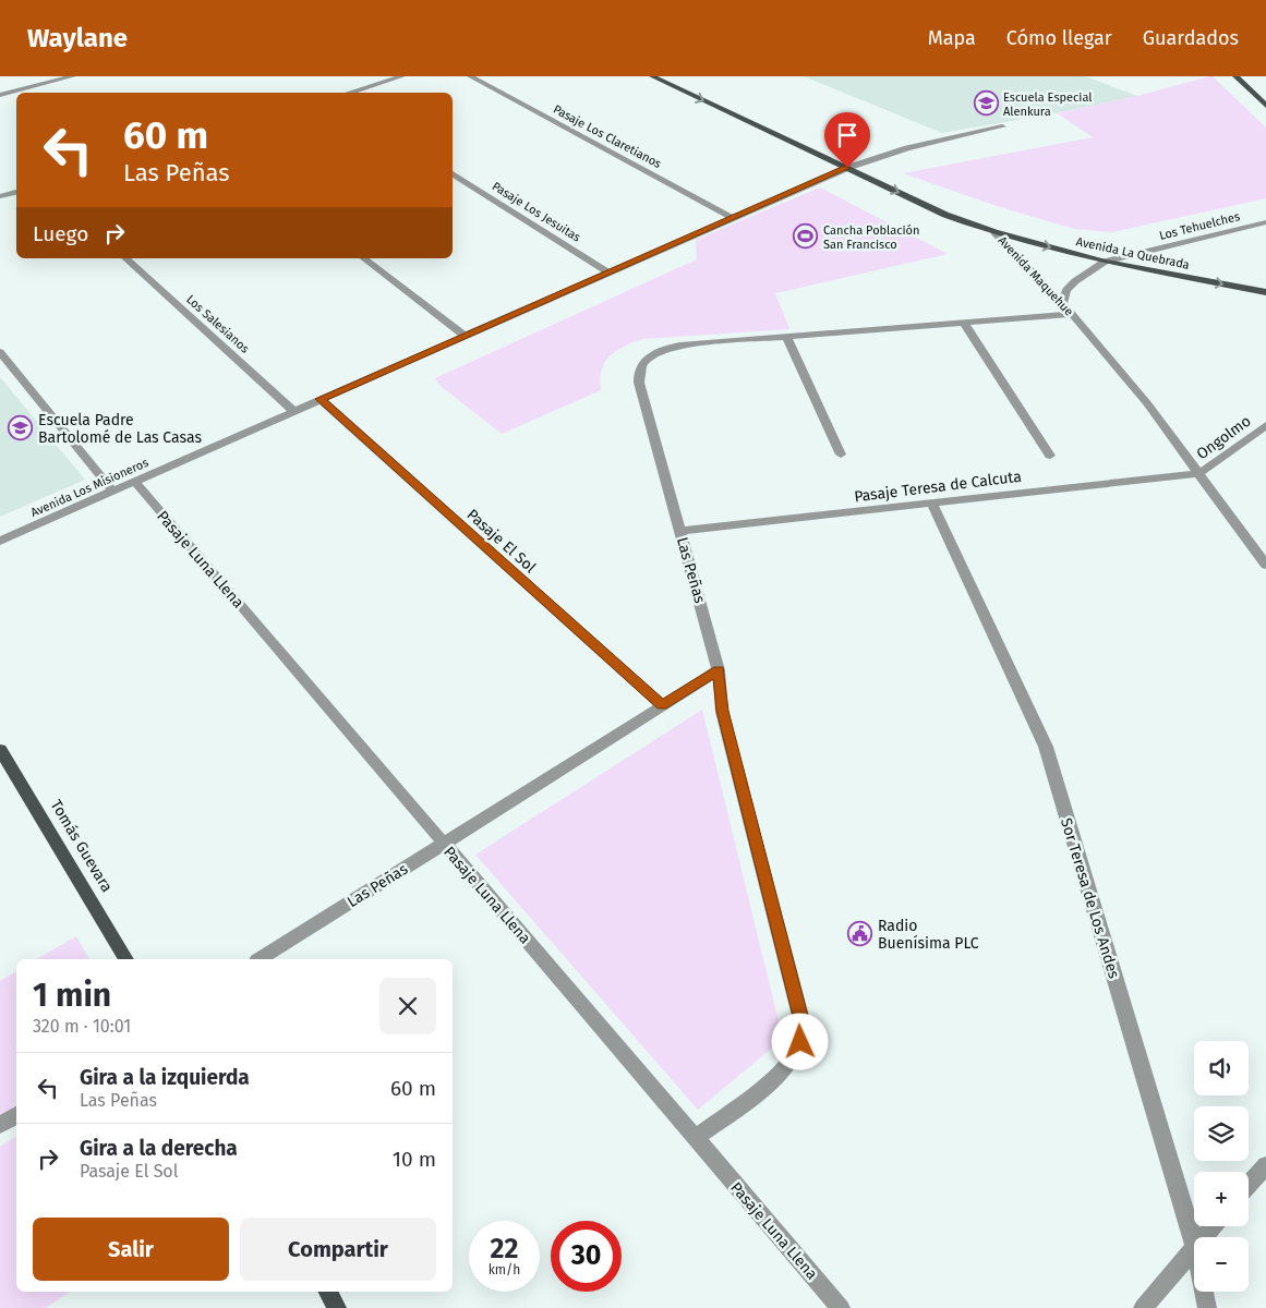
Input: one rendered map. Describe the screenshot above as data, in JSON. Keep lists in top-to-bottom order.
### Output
{
  "streets": {
    "main road": ["Avenida La Quebrada", "Avenida Maquehue", "Tomás Guevara"],
    "street": [
      "Pasaje Los Claretianos",
      "Pasaje Los Jesuitas",
      "Los Tehuelches",
      "Los Salesianos",
      "Ongolmo",
      "Pasaje Teresa de Calcuta",
      "Avenida Los Misioneros",
      "Pasaje El Sol",
      "Pasaje Luna Llena",
      "Las Peñas",
      "Sor Teresa de Los Andes"
    ]
  },
  "crossings": [
    ["Pasaje Los Claretianos", "Avenida Los Misioneros"],
    ["Pasaje Los Jesuitas", "Avenida Los Misioneros"],
    ["Los Tehuelches", "Avenida La Quebrada"],
    ["Los Tehuelches", "Avenida Maquehue"],
    ["Avenida La Quebrada", "Avenida Maquehue"],
    ["Avenida Maquehue", "Ongolmo"],
    ["Avenida Maquehue", "Pasaje Teresa de Calcuta"],
    ["Avenida Maquehue", "Avenida Los Misioneros"],
    ["Avenida Maquehue", "Las Peñas"],
    ["Los Salesianos", "Avenida Los Misioneros"],
    ["Ongolmo", "Pasaje Teresa de Calcuta"],
    ["Pasaje Teresa de Calcuta", "Las Peñas"],
    ["Pasaje Teresa de Calcuta", "Sor Teresa de Los Andes"],
    ["Avenida Los Misioneros", "Pasaje El Sol"],
    ["Avenida Los Misioneros", "Pasaje Luna Llena"],
    ["Pasaje El Sol", "Las Peñas"],
    ["Pasaje Luna Llena", "Las Peñas"]
  ],
  "one_way": ["Avenida La Quebrada", "Avenida Maquehue"],
  "places": {
    "school or university": ["Escuela Especial Alenkura", "Escuela Padre Bartolomé de Las Casas"],
    "sports": ["Cancha Población San Francisco"],
    "public building": ["Radio Buenísima PLC"]
  },
  "page": {
    "header": "Waylane",
    "nav": ["Mapa", "Cómo llegar", "Guardados"],
    "turn": ["60 m", "Las Peñas"],
    "then": "Luego",
    "heading": ["1 min", "320 m · 10:01"],
    "map_buttons": ["+", "−"],
    "list": [
      {
        "name": "Gira a la izquierda",
        "note": "Las Peñas",
        "value": "60 m"
      },
      {
        "name": "Gira a la derecha",
        "note": "Pasaje El Sol",
        "value": "10 m"
      }
    ],
    "buttons": ["Salir", "Compartir"],
    "speed": "22 km/h",
    "limit": "30"
  }
}
